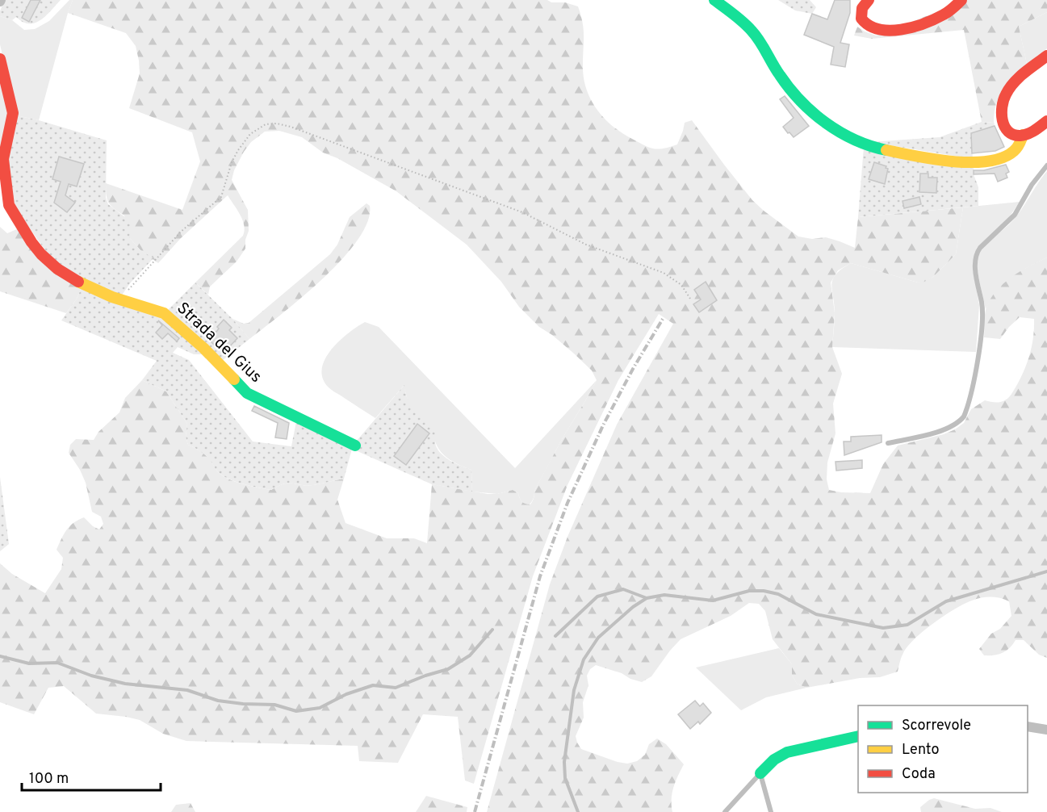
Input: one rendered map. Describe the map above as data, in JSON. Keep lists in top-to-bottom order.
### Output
{
  "streets": {
    "street": ["Strada del Gius"]
  },
  "legend": ["Scorrevole", "Lento", "Coda"],
  "scale_bar": "100 m"
}
